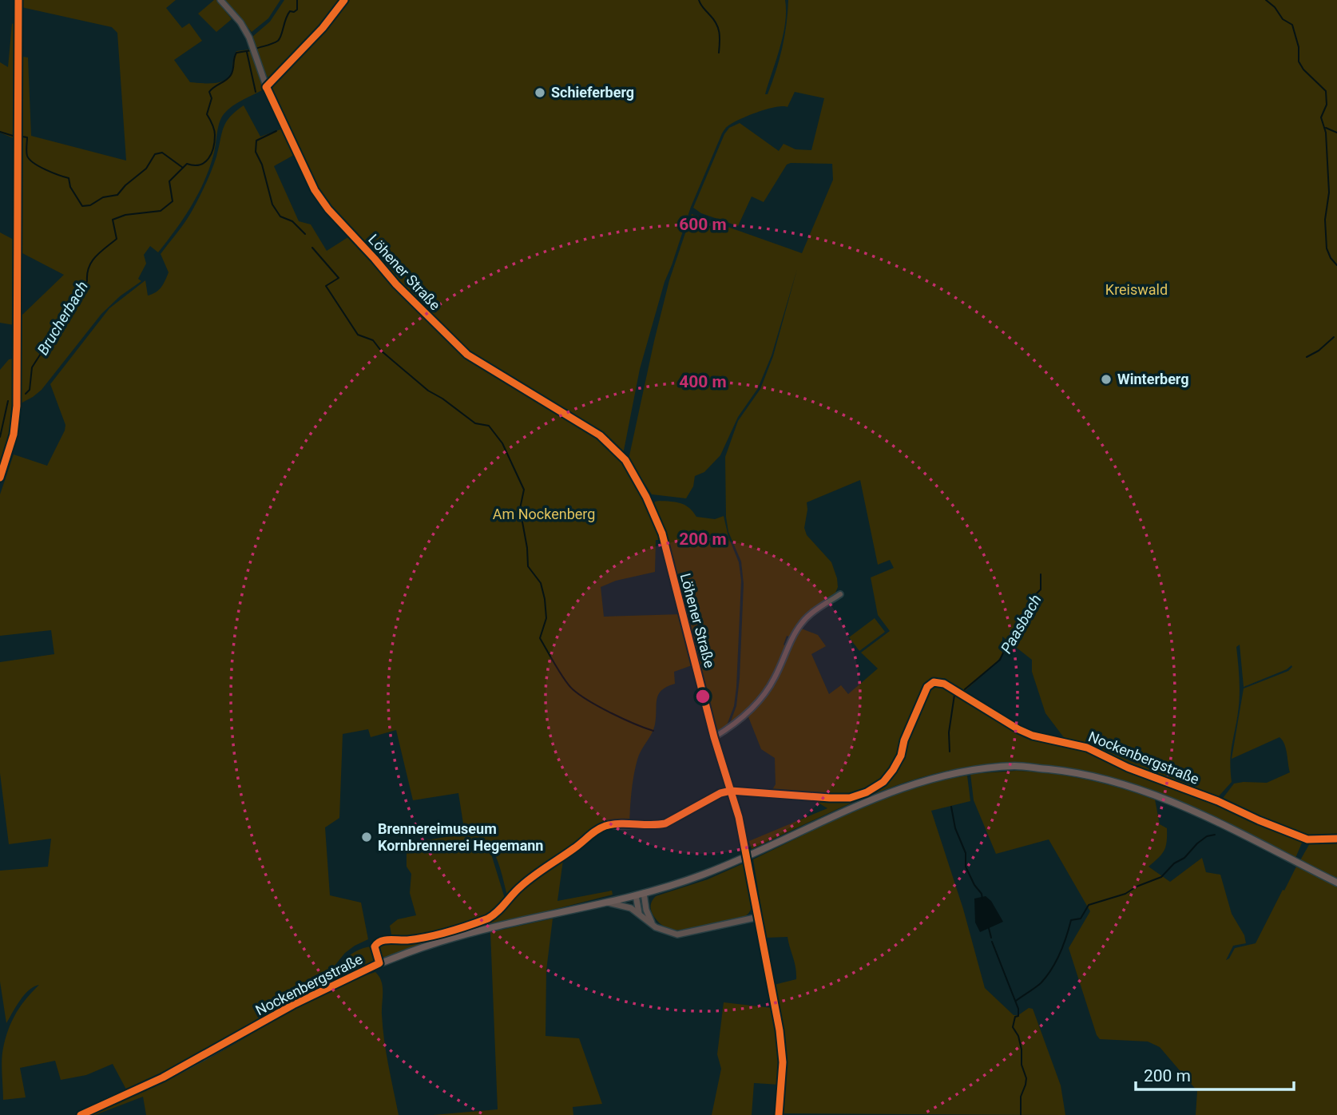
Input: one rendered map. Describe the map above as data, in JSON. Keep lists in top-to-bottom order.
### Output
{
  "streets": {
    "main road": ["Nockenbergstraße"],
    "street": ["Löhener Straße"]
  },
  "crossings": [
    ["Löhener Straße", "Nockenbergstraße"]
  ],
  "water": ["Brucherbach", "Paasbach"],
  "parks": ["Kreiswald", "Am Nockenberg"],
  "places": ["Schieferberg", "Winterberg", "Brennereimuseum Kornbrennerei Hegemann"],
  "scale_bar": "200 m",
  "rings": ["600 m", "400 m", "200 m"]
}
